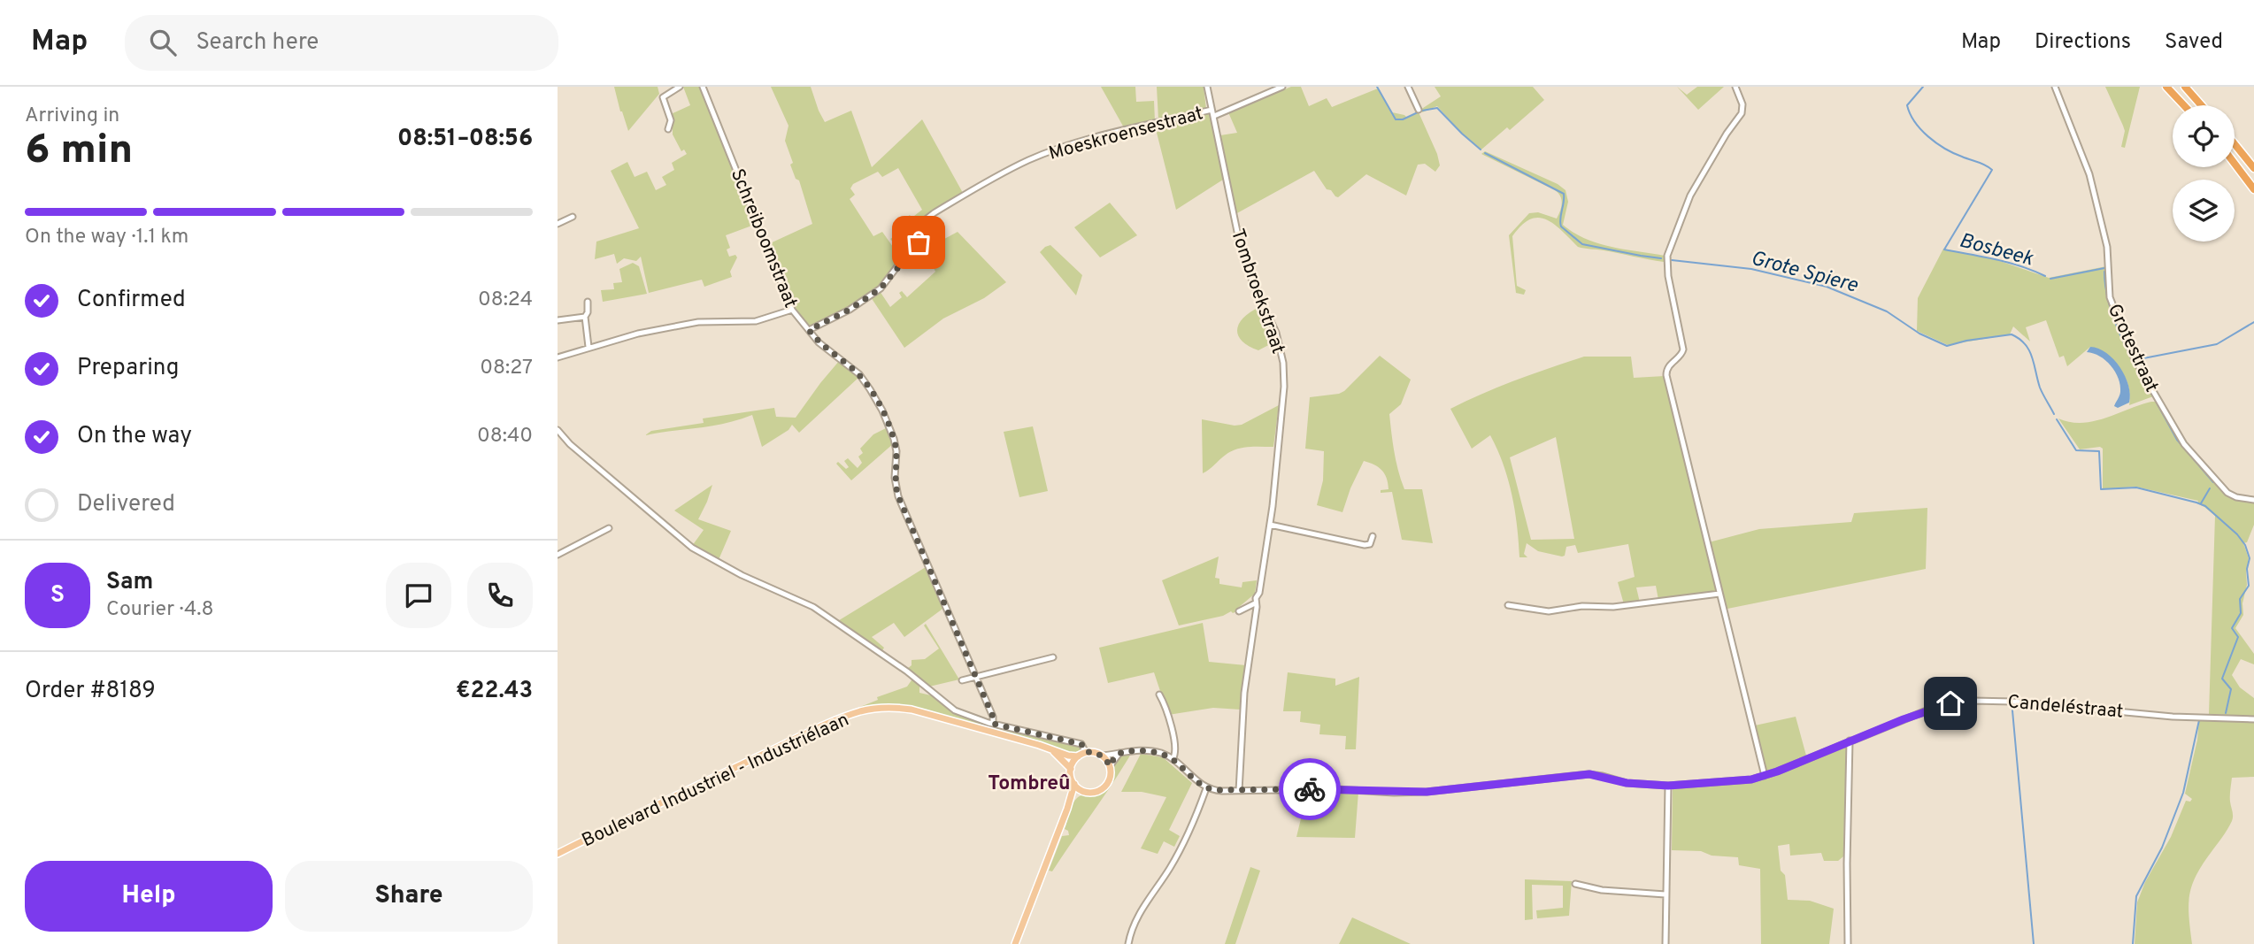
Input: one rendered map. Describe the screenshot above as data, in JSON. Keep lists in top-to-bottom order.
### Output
{
  "streets": {
    "main road": ["Boulevard Industriel - Industriélaan"],
    "street": [
      "Moeskroensestraat",
      "Schreiboomstraat",
      "Tombroekstraat",
      "Grotestraat",
      "Candeléstraat"
    ]
  },
  "crossings": [
    ["Moeskroensestraat", "Schreiboomstraat"],
    ["Moeskroensestraat", "Tombroekstraat"],
    ["Tombroekstraat", "Candeléstraat"]
  ],
  "districts": ["Tombreû"],
  "water": ["Bosbeek", "Grote Spiere"],
  "page": {
    "header": "Map",
    "search": "Search here",
    "nav": ["Map", "Directions", "Saved"],
    "heading": ["6 min", "Arriving in", "08:51–08:56"],
    "panel": [
      "Sam",
      "Courier · 4.8",
      "Order #8189",
      "€22.43"
    ],
    "bar": "On the way · 1.1 km",
    "list": [
      ["Confirmed", "08:24"],
      ["Preparing", "08:27"],
      ["On the way", "08:40"],
      "Delivered"
    ],
    "round": "S",
    "buttons": ["Help", "Share"]
  }
}
